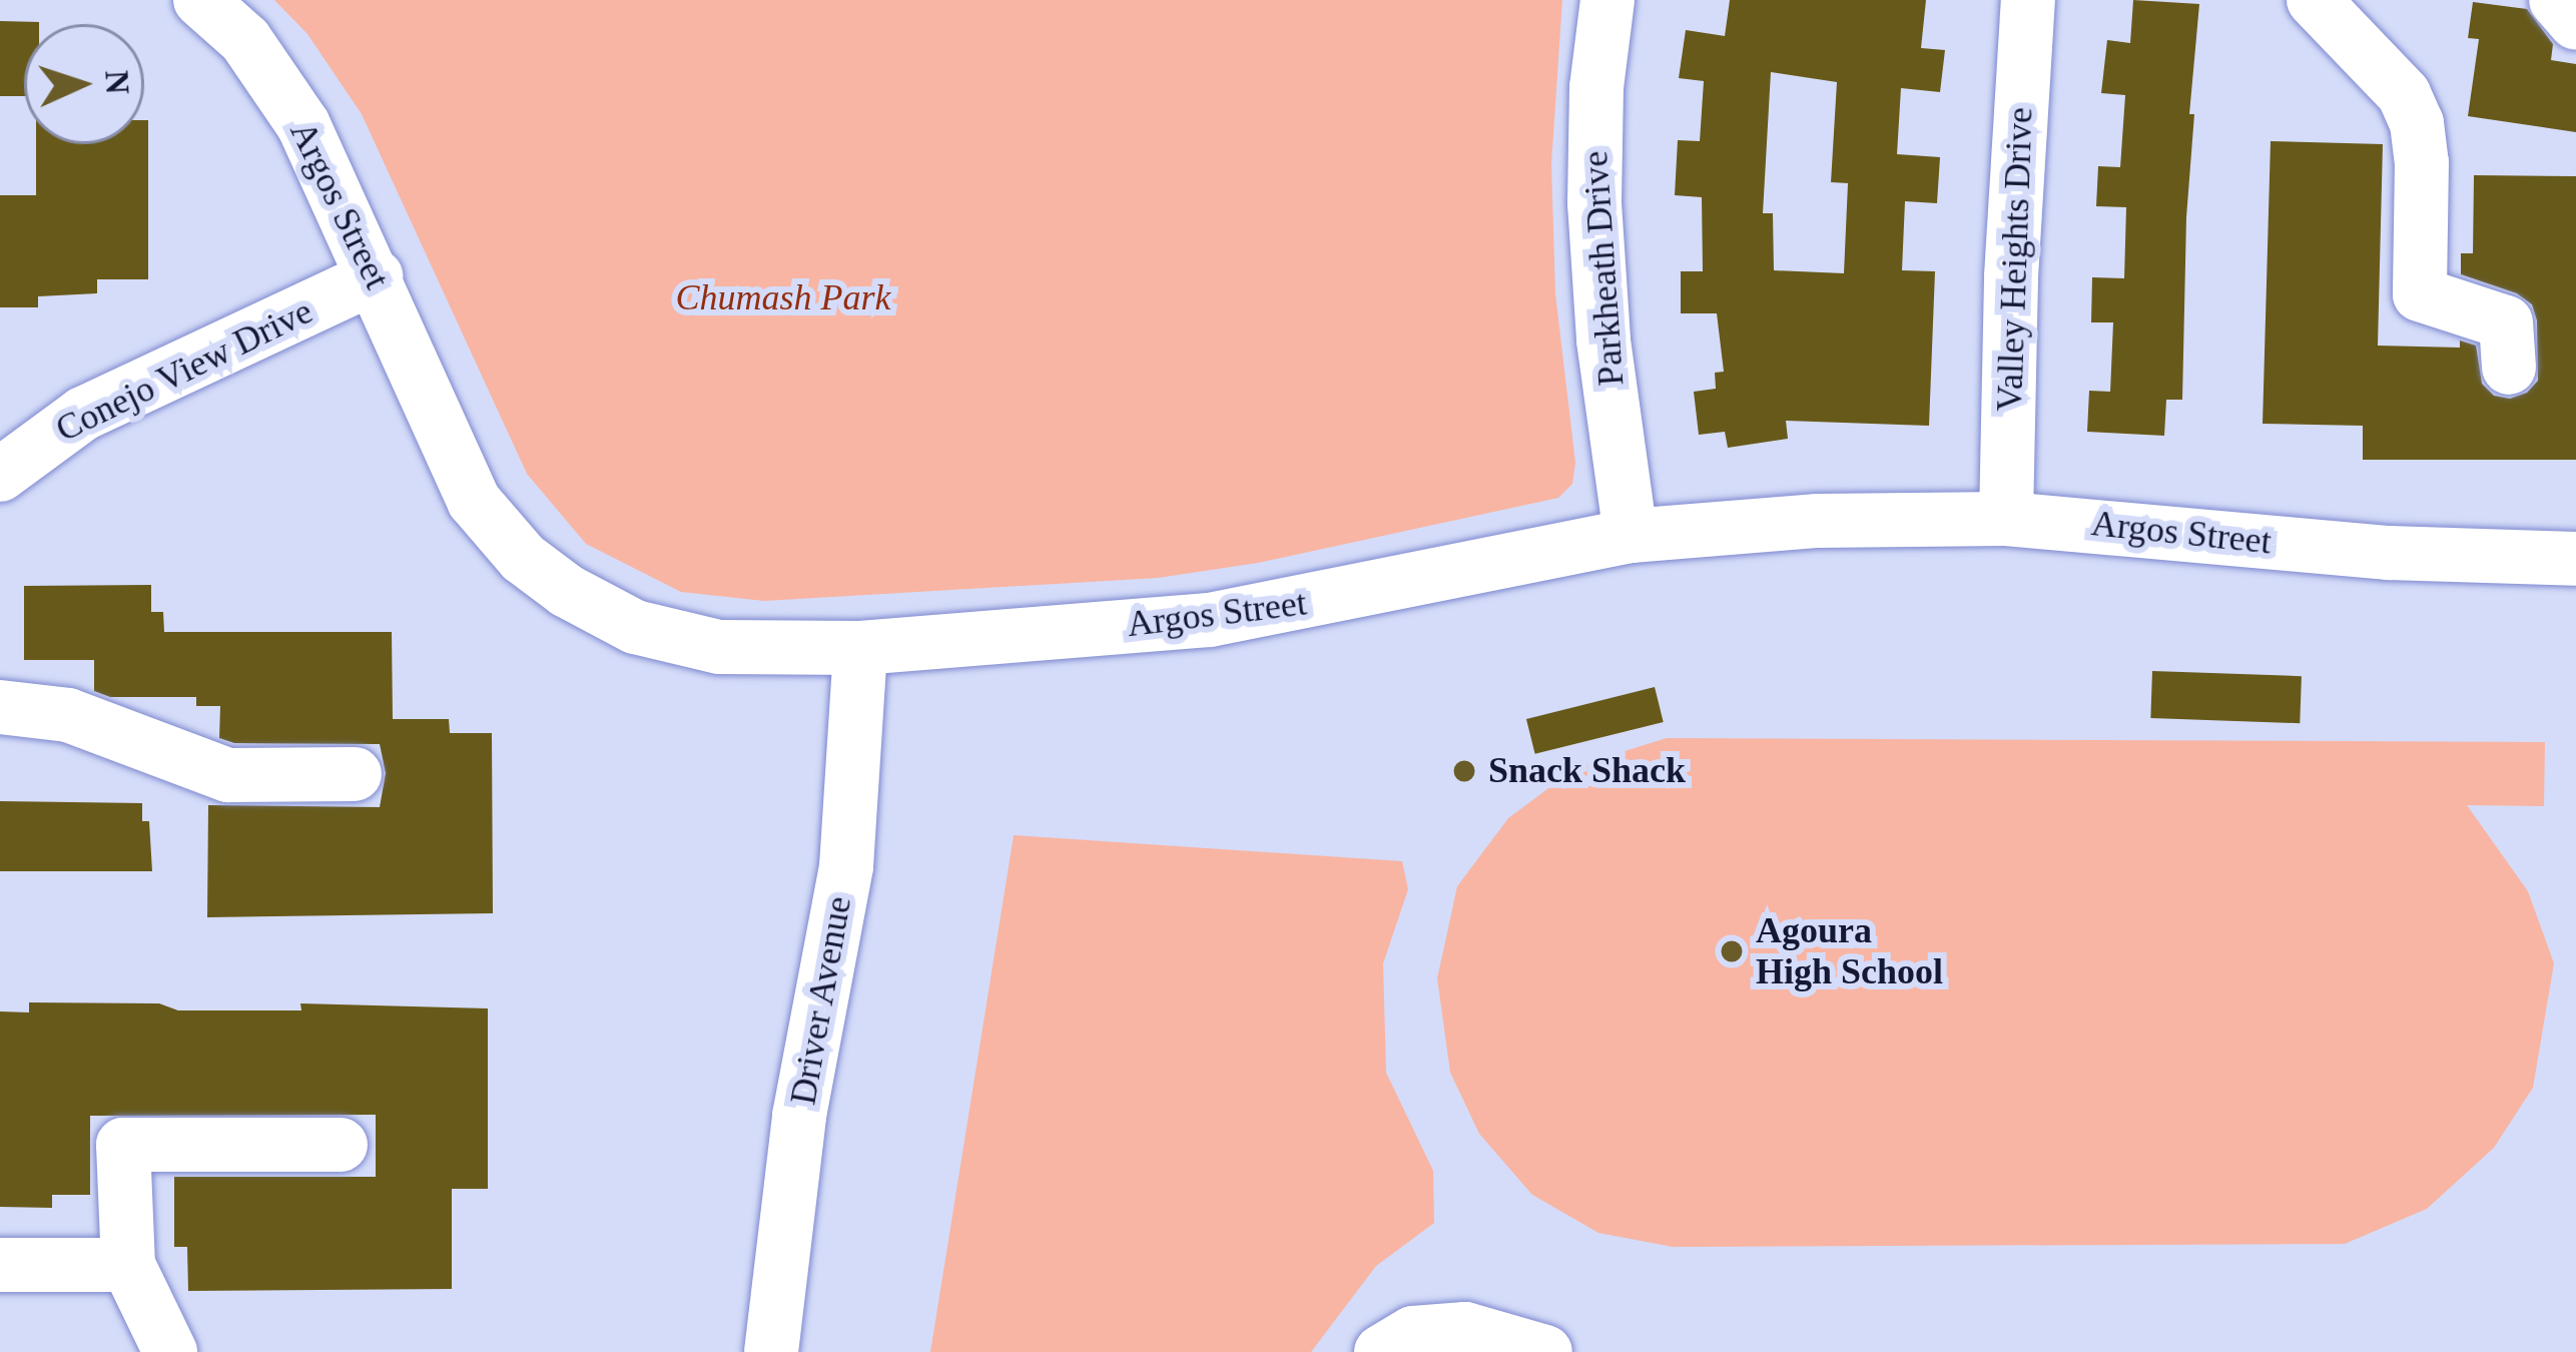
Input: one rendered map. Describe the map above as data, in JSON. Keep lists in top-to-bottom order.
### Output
{
  "streets": {
    "street": [
      "Argos Street",
      "Valley Heights Drive",
      "Parkheath Drive",
      "Conejo View Drive",
      "Driver Avenue"
    ]
  },
  "crossings": [
    ["Argos Street", "Valley Heights Drive"],
    ["Argos Street", "Parkheath Drive"],
    ["Argos Street", "Conejo View Drive"],
    ["Argos Street", "Driver Avenue"]
  ],
  "parks": ["Chumash Park"],
  "places": ["Snack Shack", "Agoura High School"],
  "north": "right"
}
